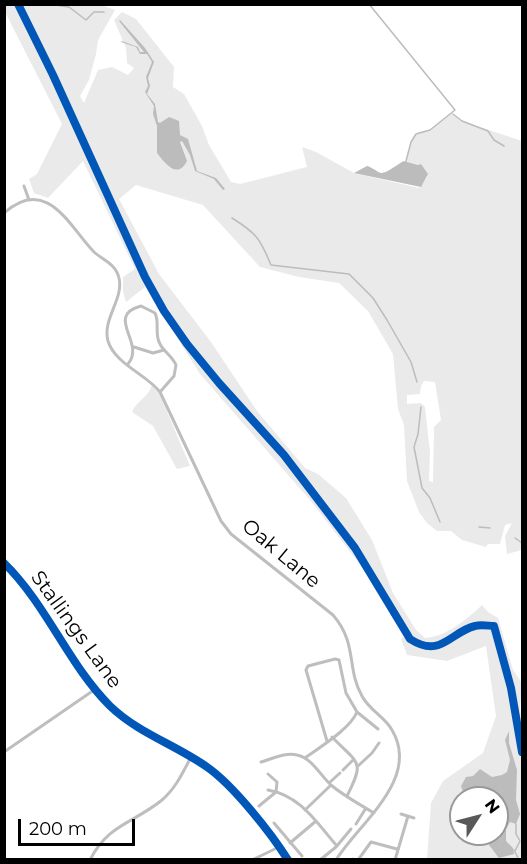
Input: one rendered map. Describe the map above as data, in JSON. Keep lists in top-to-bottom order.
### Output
{
  "streets": {
    "main road": ["Stallings Lane"],
    "street": ["Oak Lane"]
  },
  "scale_bar": "200 m",
  "north": "top right"
}
